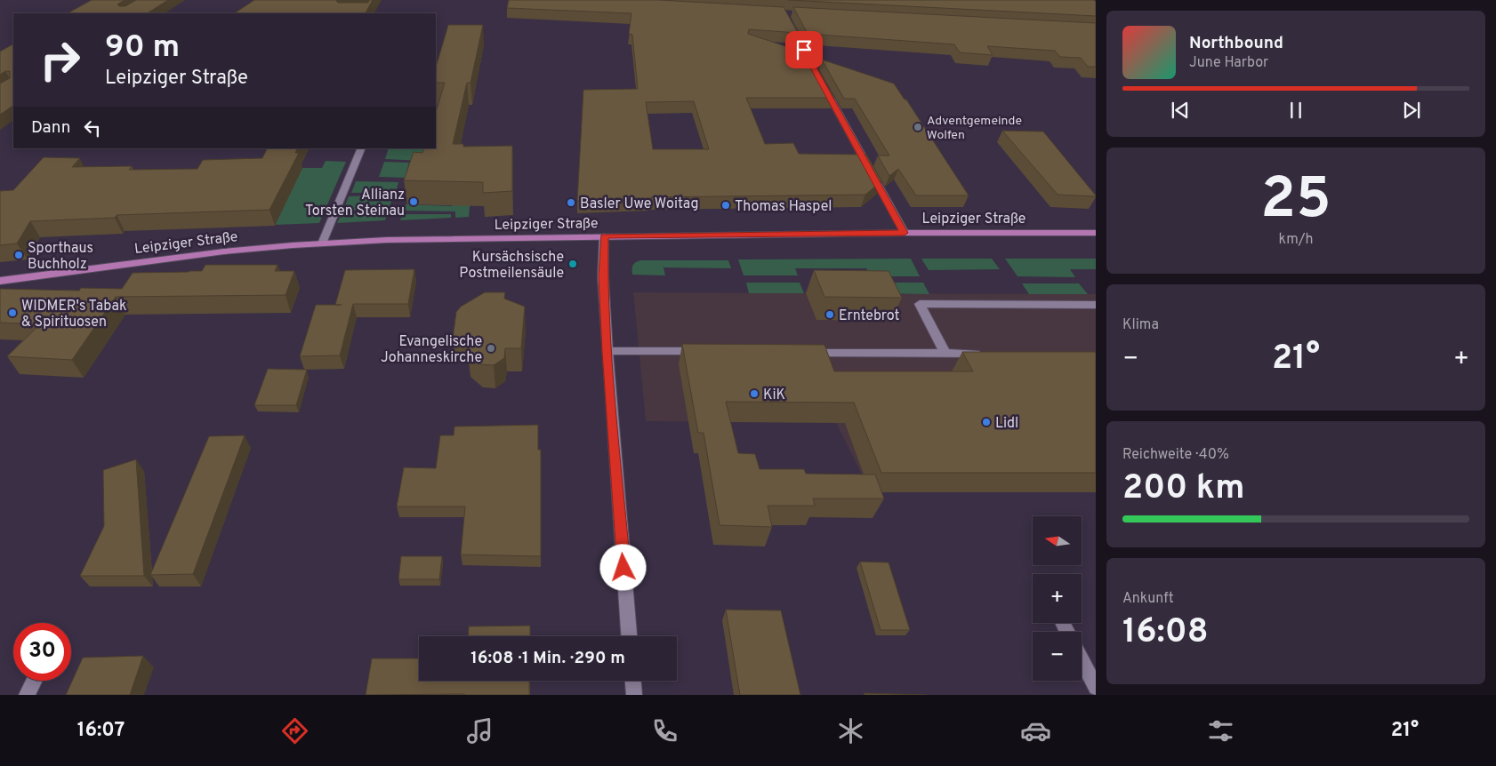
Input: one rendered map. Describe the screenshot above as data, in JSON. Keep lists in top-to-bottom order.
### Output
{
  "streets": {
    "main road": ["Leipziger Straße"]
  },
  "places": [
    "Adventgemeinde Wolfen",
    "Allianz Torsten Steinau",
    "Basler Uwe Woitag",
    "Thomas Haspel",
    "Sporthaus Buchholz",
    "Kursächsische Postmeilensäule",
    "WIDMER's Tabak & Spirituosen",
    "Erntebrot",
    "Evangelische Johanneskirche",
    "KiK",
    "Lidl"
  ],
  "north": "left",
  "page": {
    "turn": ["90 m", "Leipziger Straße"],
    "song": ["Northbound", "June Harbor"],
    "then": "Dann",
    "tile": [
      ["25", "km/h"],
      "Klima",
      ["Reichweite · 40%", "200 km"],
      ["Ankunft", "16:08"]
    ],
    "heat": ["−", "21°", "+"],
    "map_buttons": ["+", "−"],
    "limit": "30",
    "trip": "16:08 · 1 Min. · 290 m",
    "tabs": ["16:07", "21°"]
  }
}
